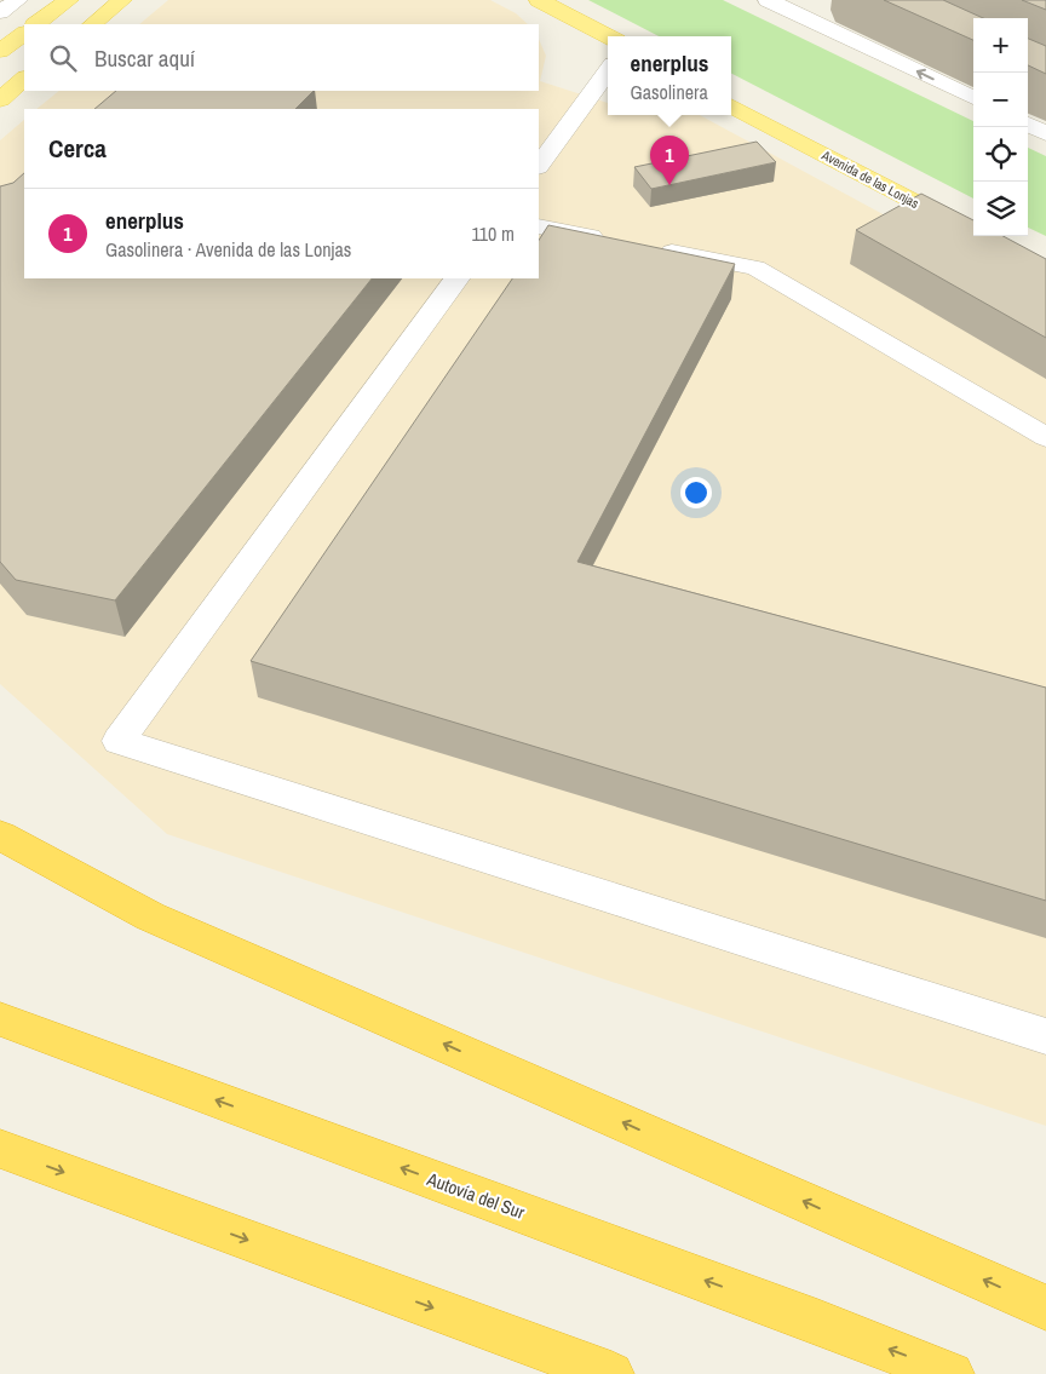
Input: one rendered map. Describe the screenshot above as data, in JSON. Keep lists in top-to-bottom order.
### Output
{
  "streets": {
    "highway": ["Autovía del Sur"],
    "main road": ["Avenida de las Lonjas"]
  },
  "page": {
    "map_buttons": ["+", "−"],
    "search": "Buscar aquí",
    "popup": ["enerplus", "Gasolinera"],
    "heading": "Cerca",
    "pins": "1",
    "list": [
      {
        "mark": "1",
        "name": "enerplus",
        "note": "Gasolinera · Avenida de las Lonjas",
        "value": "110 m"
      }
    ]
  }
}
